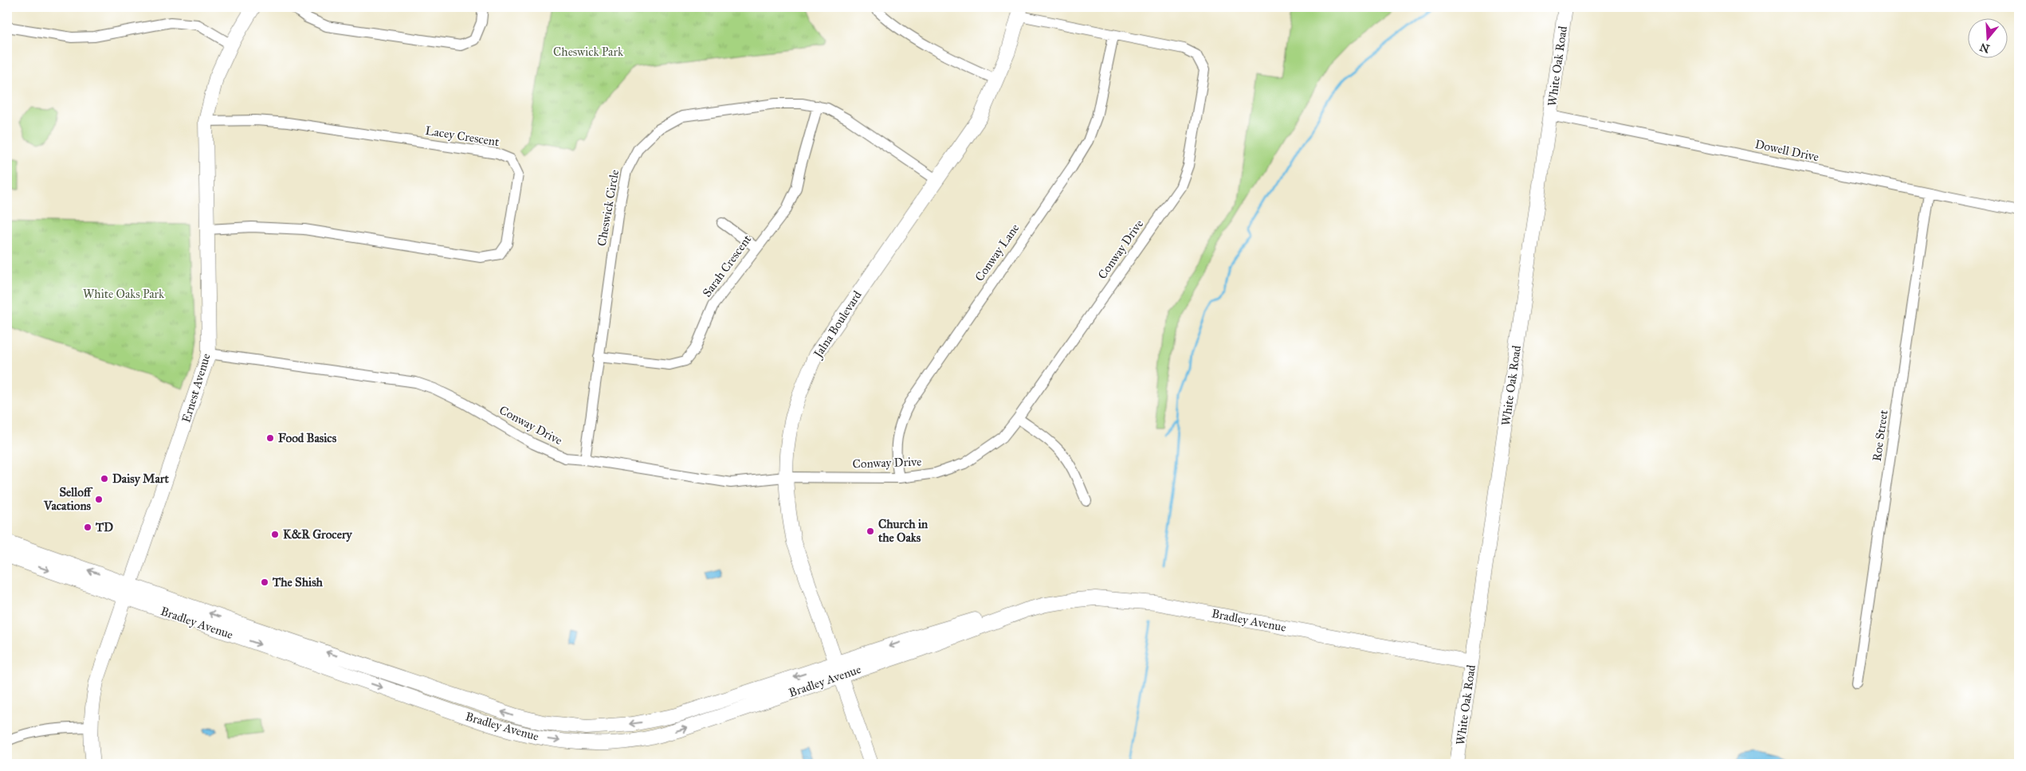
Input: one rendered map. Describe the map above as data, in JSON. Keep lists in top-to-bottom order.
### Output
{
  "streets": {
    "street": [
      "White Oak Road",
      "Lacey Crescent",
      "Dowell Drive",
      "Cheswick Circle",
      "Conway Drive",
      "Conway Lane",
      "Sarah Crescent",
      "Jalna Boulevard",
      "Ernest Avenue",
      "Roe Street",
      "Bradley Avenue"
    ]
  },
  "crossings": [
    ["White Oak Road", "Dowell Drive"],
    ["White Oak Road", "Bradley Avenue"],
    ["Lacey Crescent", "Ernest Avenue"],
    ["Dowell Drive", "Roe Street"],
    ["Cheswick Circle", "Conway Drive"],
    ["Cheswick Circle", "Sarah Crescent"],
    ["Cheswick Circle", "Jalna Boulevard"],
    ["Conway Drive", "Conway Lane"],
    ["Conway Drive", "Jalna Boulevard"],
    ["Conway Drive", "Ernest Avenue"],
    ["Jalna Boulevard", "Bradley Avenue"],
    ["Ernest Avenue", "Bradley Avenue"]
  ],
  "parks": ["Cheswick Park", "White Oaks Park"],
  "places": [
    "Food Basics",
    "Daisy Mart",
    "Selloff Vacations",
    "TD",
    "Church in the Oaks",
    "K&R Grocery",
    "The Shish"
  ],
  "north": "bottom"
}
